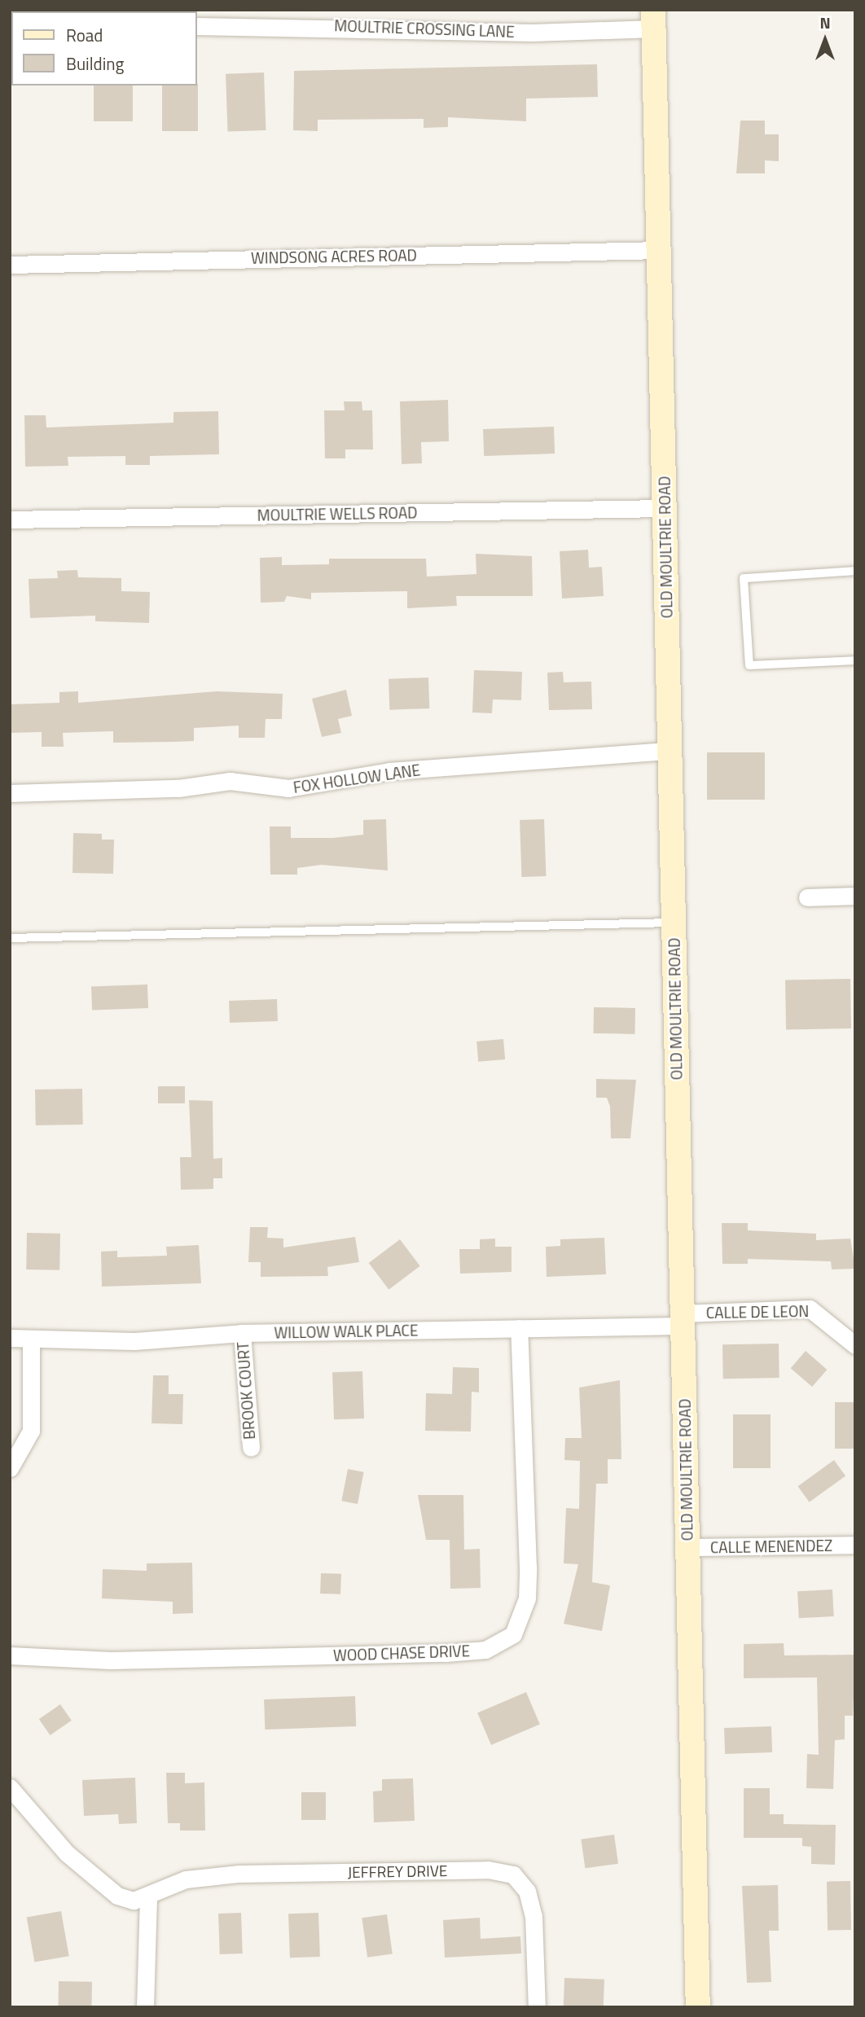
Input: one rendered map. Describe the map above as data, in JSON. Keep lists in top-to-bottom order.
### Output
{
  "streets": {
    "main road": ["OLD MOULTRIE ROAD"],
    "street": [
      "MOULTRIE CROSSING LANE",
      "WINDSONG ACRES ROAD",
      "MOULTRIE WELLS ROAD",
      "FOX HOLLOW LANE",
      "CALLE DE LEON",
      "WILLOW WALK PLACE",
      "BROOK COURT",
      "CALLE MENENDEZ",
      "WOOD CHASE DRIVE",
      "JEFFREY DRIVE"
    ]
  },
  "crossings": [
    ["MOULTRIE CROSSING LANE", "OLD MOULTRIE ROAD"],
    ["WINDSONG ACRES ROAD", "OLD MOULTRIE ROAD"],
    ["MOULTRIE WELLS ROAD", "OLD MOULTRIE ROAD"],
    ["OLD MOULTRIE ROAD", "FOX HOLLOW LANE"],
    ["OLD MOULTRIE ROAD", "CALLE DE LEON"],
    ["OLD MOULTRIE ROAD", "WILLOW WALK PLACE"],
    ["OLD MOULTRIE ROAD", "CALLE MENENDEZ"],
    ["CALLE DE LEON", "WILLOW WALK PLACE"],
    ["WILLOW WALK PLACE", "BROOK COURT"],
    ["WILLOW WALK PLACE", "WOOD CHASE DRIVE"]
  ],
  "legend": ["Road", "Building"],
  "north": "top"
}
